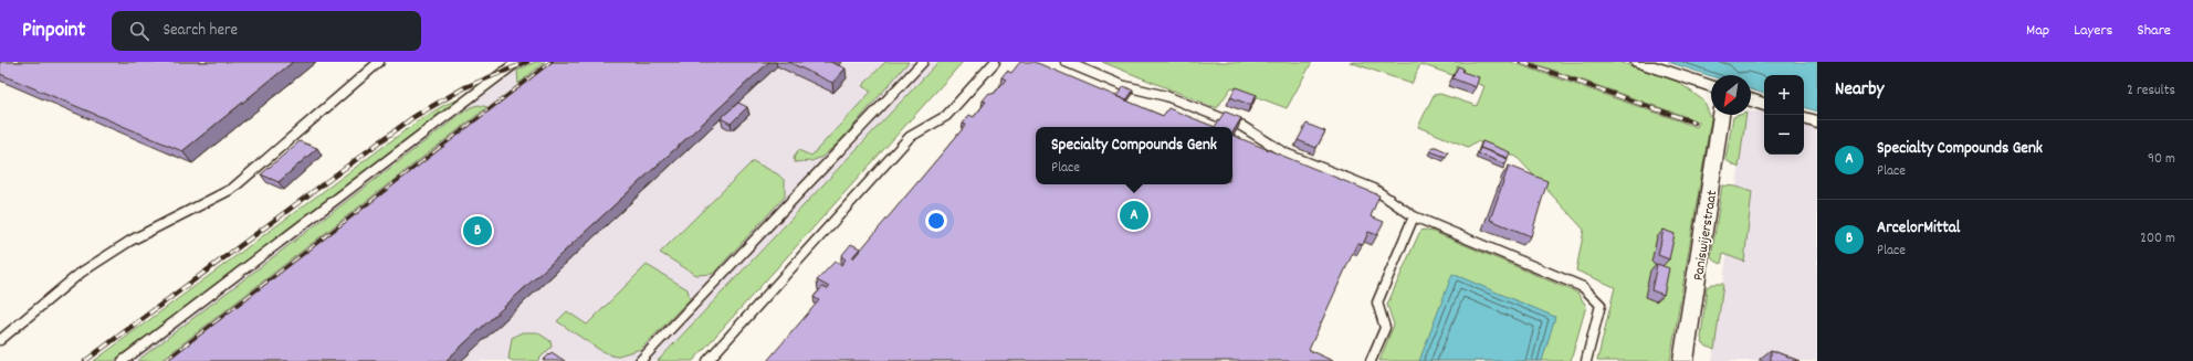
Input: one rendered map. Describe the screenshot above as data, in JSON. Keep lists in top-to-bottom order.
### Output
{
  "streets": {
    "street": ["Paniswijerstraat"]
  },
  "north": "bottom left",
  "page": {
    "header": "Pinpoint",
    "search": "Search here",
    "nav": ["Map", "Layers", "Share"],
    "heading": ["Nearby", "2 results"],
    "map_buttons": ["+", "−"],
    "list": [
      {
        "mark": "A",
        "name": "Specialty Compounds Genk",
        "note": "Place",
        "value": "90 m"
      },
      {
        "mark": "B",
        "name": "ArcelorMittal",
        "note": "Place",
        "value": "200 m"
      }
    ],
    "popup": ["Specialty Compounds Genk", "Place"],
    "pins": ["A", "B"]
  }
}
